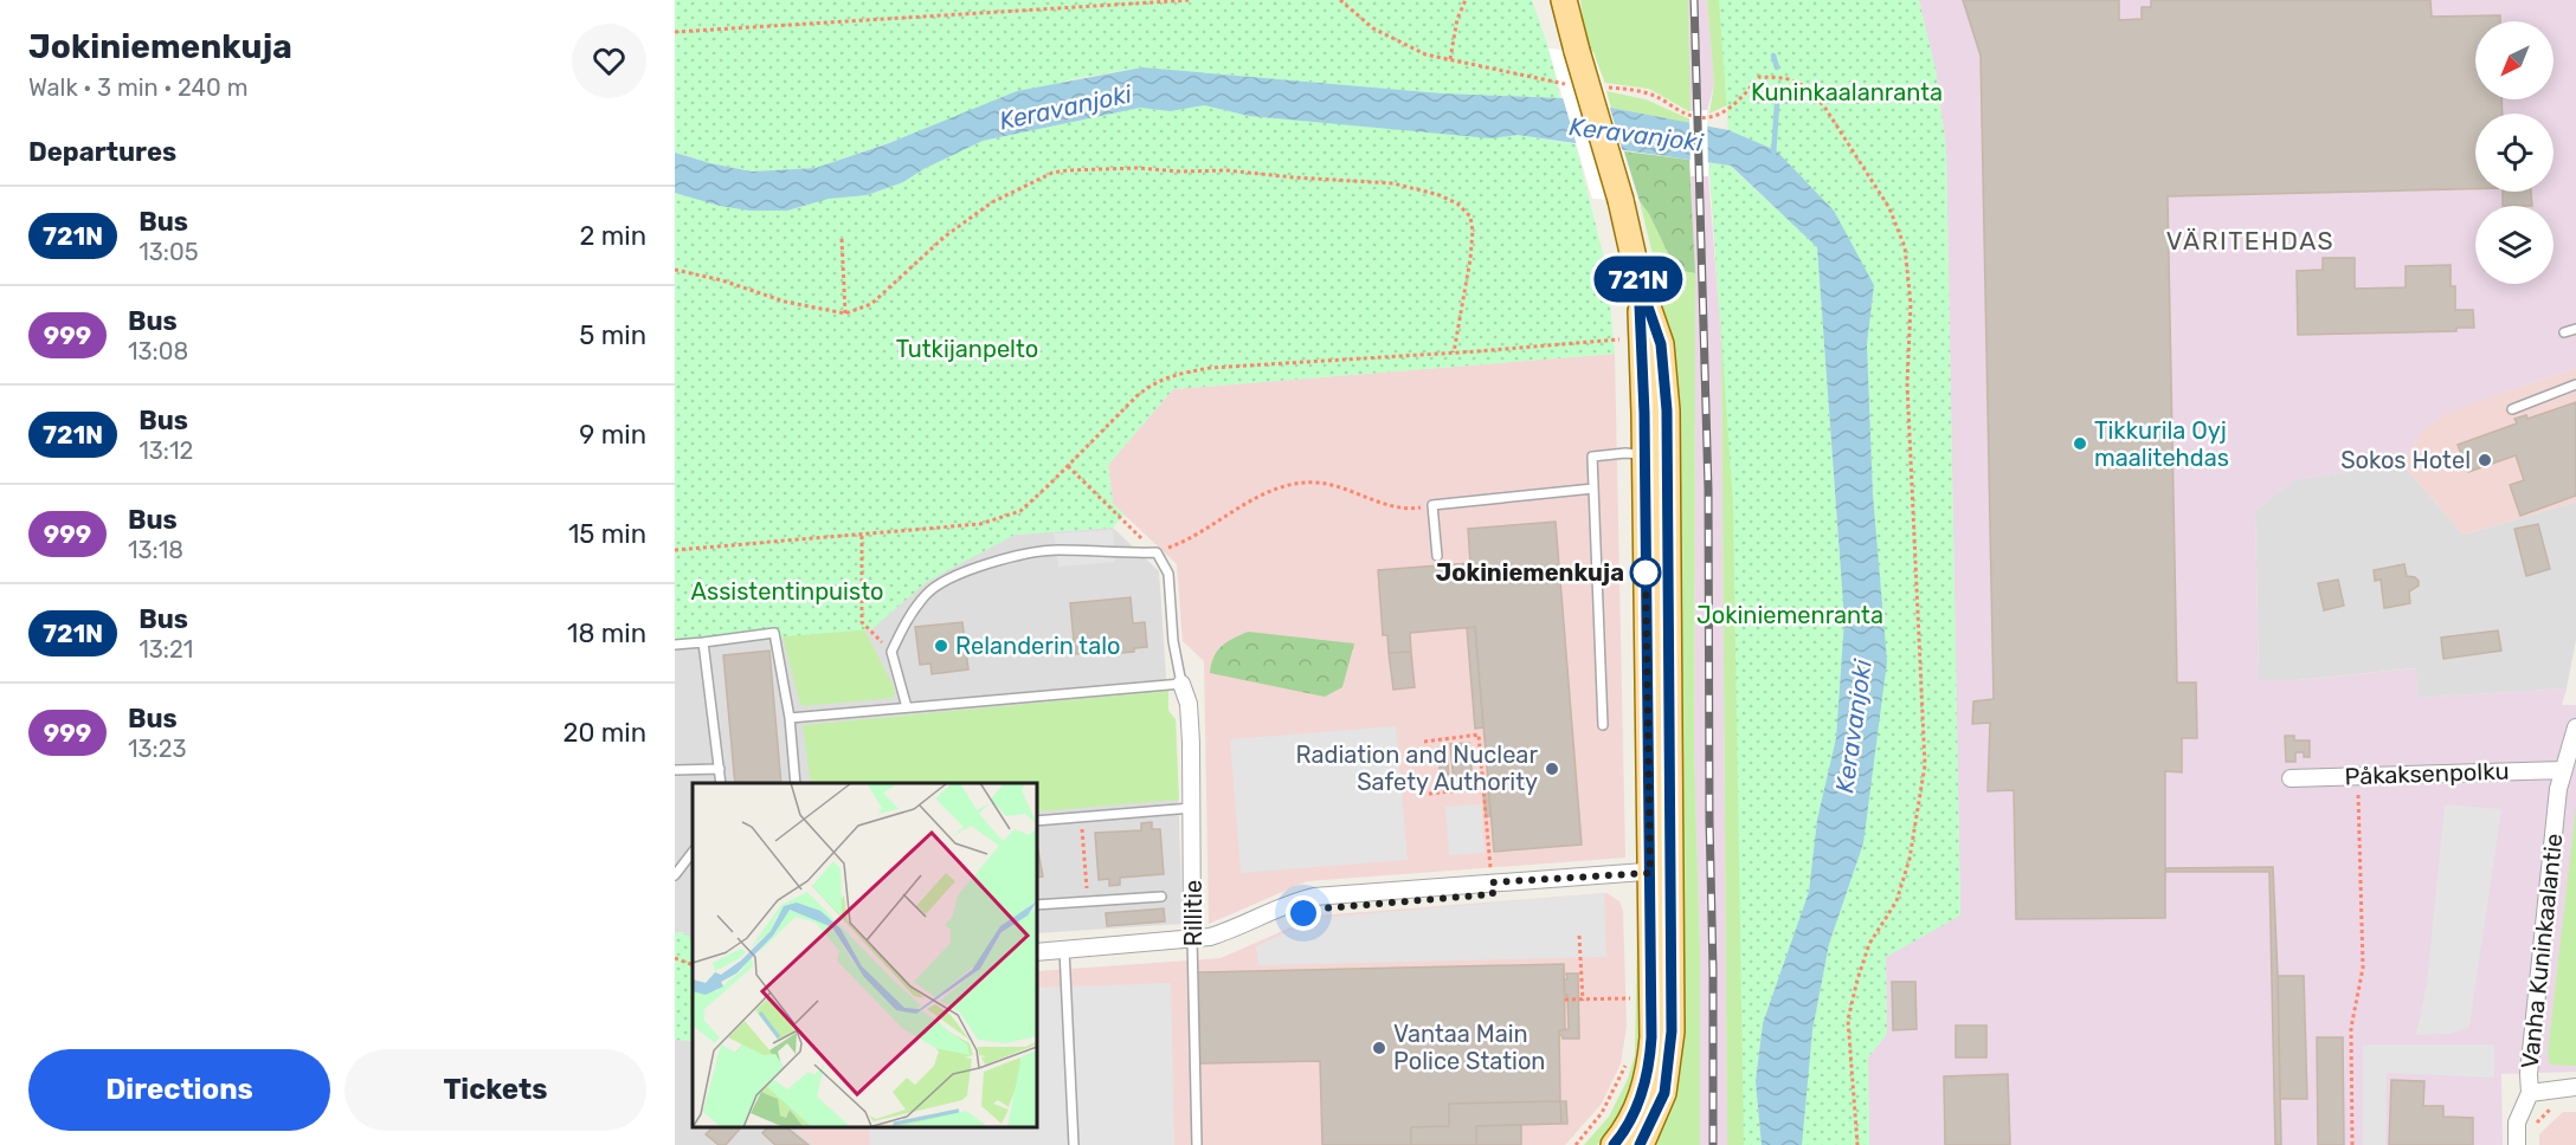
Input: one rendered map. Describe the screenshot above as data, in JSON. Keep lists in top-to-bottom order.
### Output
{
  "streets": {
    "street": ["Påkaksenpolku", "Rillitie", "Vanha Kuninkaalantie"]
  },
  "crossings": [
    ["Påkaksenpolku", "Vanha Kuninkaalantie"]
  ],
  "districts": ["VÄRITEHDAS"],
  "water": ["Keravanjoki"],
  "parks": [
    "Kuninkaalanranta",
    "Tutkijanpelto",
    "Assistentinpuisto",
    "Jokiniemenranta"
  ],
  "places": [
    "Tikkurila Oyj maalitehdas",
    "Sokos Hotel",
    "Jokiniemenkuja",
    "Relanderin talo",
    "Radiation and Nuclear Safety Authority",
    "Vantaa Main Police Station"
  ],
  "lines": ["bus line 721N"],
  "north": "bottom left",
  "page": {
    "heading": [
      ["Jokiniemenkuja", "Walk · 3 min · 240 m"],
      "Departures"
    ],
    "on_map": "721N",
    "list": [
      {
        "mark": "721N",
        "name": "Bus",
        "note": "13:05",
        "value": "2 min"
      },
      {
        "mark": "999",
        "name": "Bus",
        "note": "13:08",
        "value": "5 min"
      },
      {
        "mark": "721N",
        "name": "Bus",
        "note": "13:12",
        "value": "9 min"
      },
      {
        "mark": "999",
        "name": "Bus",
        "note": "13:18",
        "value": "15 min"
      },
      {
        "mark": "721N",
        "name": "Bus",
        "note": "13:21",
        "value": "18 min"
      },
      {
        "mark": "999",
        "name": "Bus",
        "note": "13:23",
        "value": "20 min"
      }
    ],
    "buttons": ["Directions", "Tickets"]
  }
}
